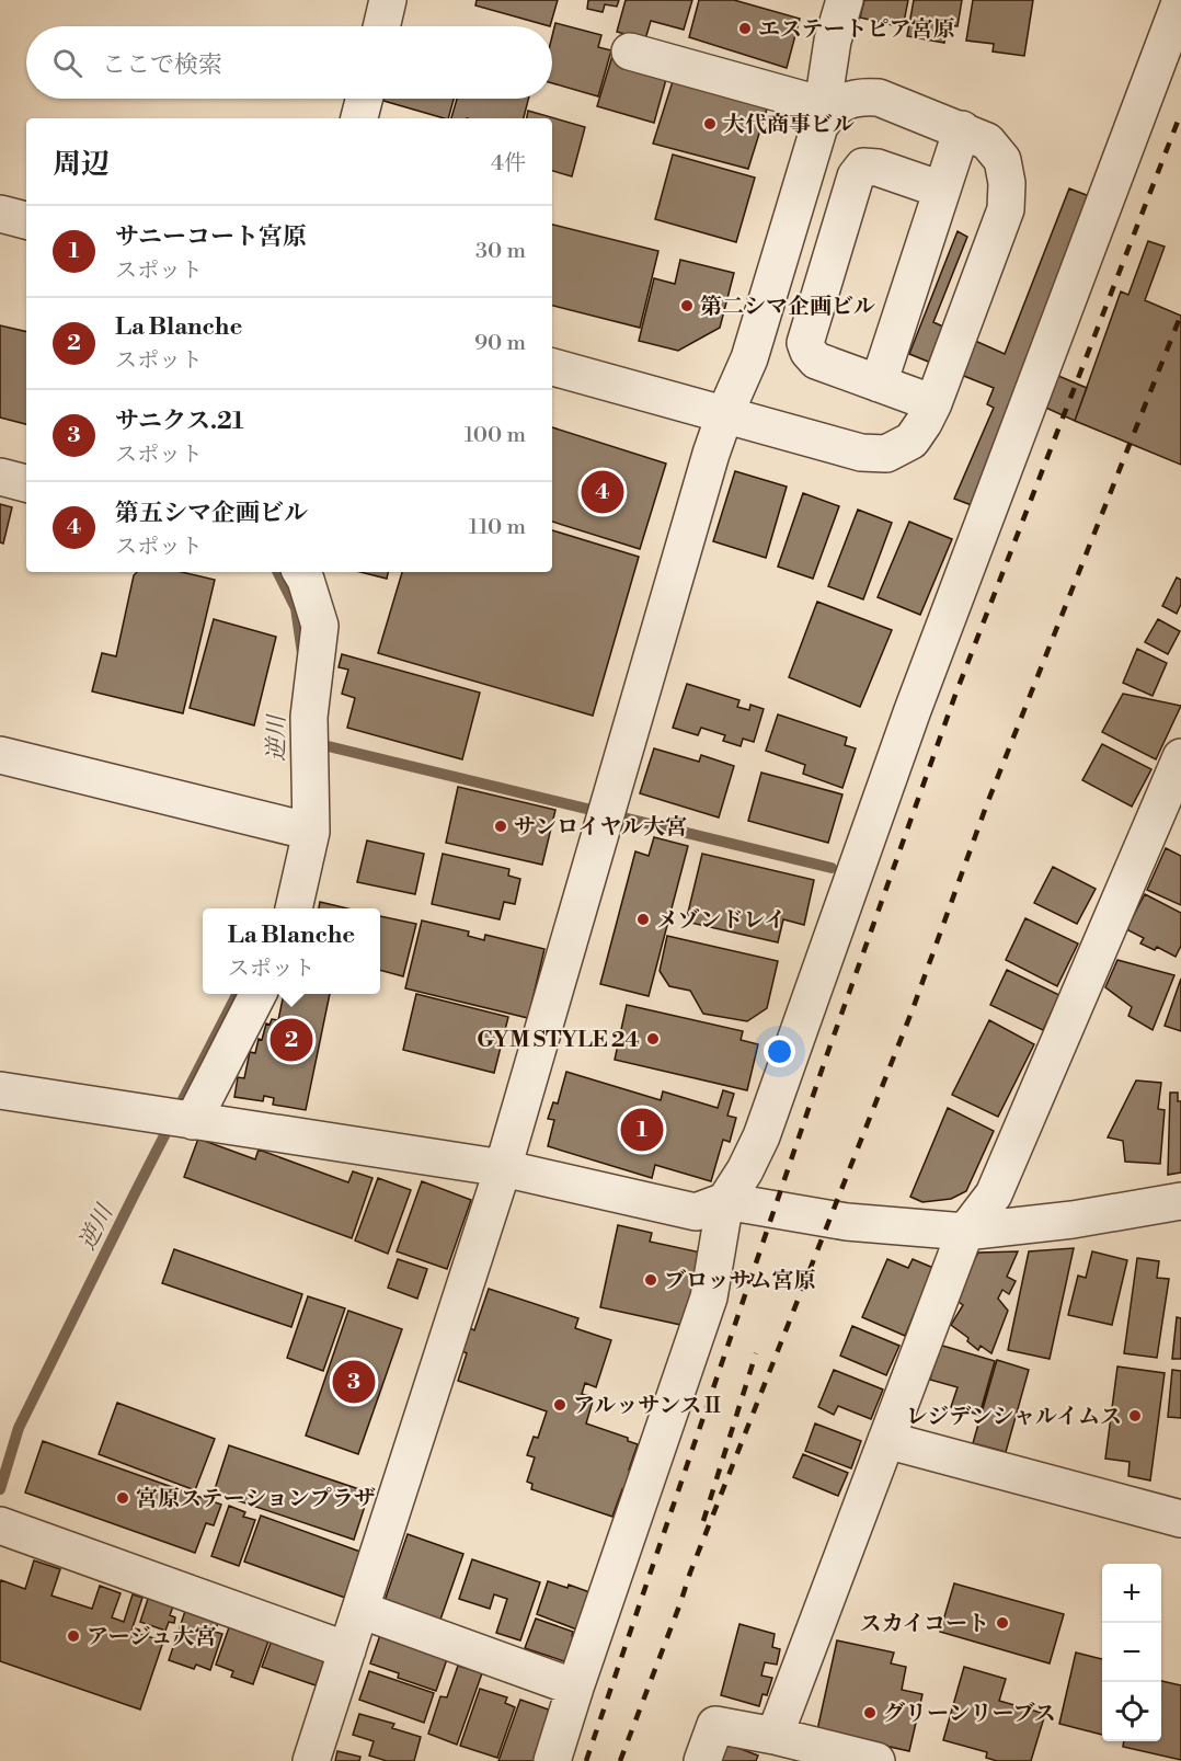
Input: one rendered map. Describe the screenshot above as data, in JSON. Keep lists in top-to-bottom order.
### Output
{
  "water": ["逆川"],
  "places": [
    "エステートピア宮原",
    "大代商事ビル",
    "第二シマ企画ビル",
    "サンロイヤル大宮",
    "メゾンドレイ",
    "GYM STYLE 24",
    "ブロッサム宮原",
    "アルッサンスⅡ",
    "レジデンシャルイムス",
    "宮原ステーションプラザ",
    "スカイコート",
    "アージュ大宮",
    "グリーンリーブス"
  ],
  "page": {
    "search": "ここで検索",
    "heading": ["周辺", "4件"],
    "list": [
      {
        "mark": "1",
        "name": "サニーコート宮原",
        "note": "スポット",
        "value": "30 m"
      },
      {
        "mark": "2",
        "name": "La Blanche",
        "note": "スポット",
        "value": "90 m"
      },
      {
        "mark": "3",
        "name": "サニクス.21",
        "note": "スポット",
        "value": "100 m"
      },
      {
        "mark": "4",
        "name": "第五シマ企画ビル",
        "note": "スポット",
        "value": "110 m"
      }
    ],
    "pins": [
      "4",
      "2",
      "1",
      "3"
    ],
    "popup": ["La Blanche", "スポット"],
    "map_buttons": ["+", "−"]
  }
}
